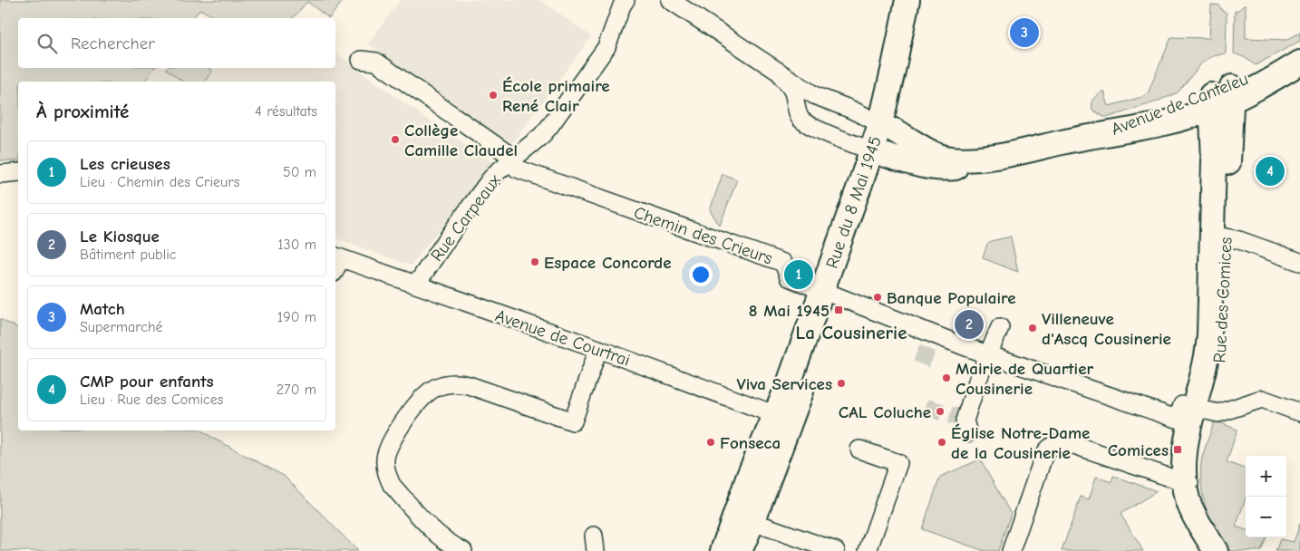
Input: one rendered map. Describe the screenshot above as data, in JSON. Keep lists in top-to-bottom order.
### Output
{
  "streets": {
    "street": [
      "Avenue de Canteleu",
      "Rue du 8 Mai 1945",
      "Rue Carpeaux",
      "Chemin des Crieurs",
      "Rue des Comices",
      "Avenue de Courtrai"
    ]
  },
  "crossings": [
    ["Avenue de Canteleu", "Rue du 8 Mai 1945"],
    ["Avenue de Canteleu", "Rue des Comices"],
    ["Rue du 8 Mai 1945", "Chemin des Crieurs"],
    ["Rue du 8 Mai 1945", "Avenue de Courtrai"],
    ["Rue Carpeaux", "Chemin des Crieurs"],
    ["Rue Carpeaux", "Avenue de Courtrai"],
    ["Chemin des Crieurs", "Rue des Comices"]
  ],
  "districts": ["La Cousinerie"],
  "places": {
    "other": [
      "École primaire René Clair",
      "Collège Camille Claudel",
      "Espace Concorde",
      "Banque Populaire",
      "Villeneuve d'Ascq Cousinerie",
      "Mairie de Quartier Cousinerie",
      "Viva Services",
      "CAL Coluche",
      "Fonseca",
      "Église Notre-Dame de la Cousinerie"
    ],
    "transit": ["8 Mai 1945", "Comices"]
  },
  "page": {
    "pins": [
      "3",
      "4",
      "1",
      "2"
    ],
    "search": "Rechercher",
    "heading": ["À proximité", "4 résultats"],
    "list": [
      {
        "mark": "1",
        "name": "Les crieuses",
        "note": "Lieu · Chemin des Crieurs",
        "value": "50 m"
      },
      {
        "mark": "2",
        "name": "Le Kiosque",
        "note": "Bâtiment public",
        "value": "130 m"
      },
      {
        "mark": "3",
        "name": "Match",
        "note": "Supermarché",
        "value": "190 m"
      },
      {
        "mark": "4",
        "name": "CMP pour enfants",
        "note": "Lieu · Rue des Comices",
        "value": "270 m"
      }
    ],
    "map_buttons": ["+", "−"]
  }
}
